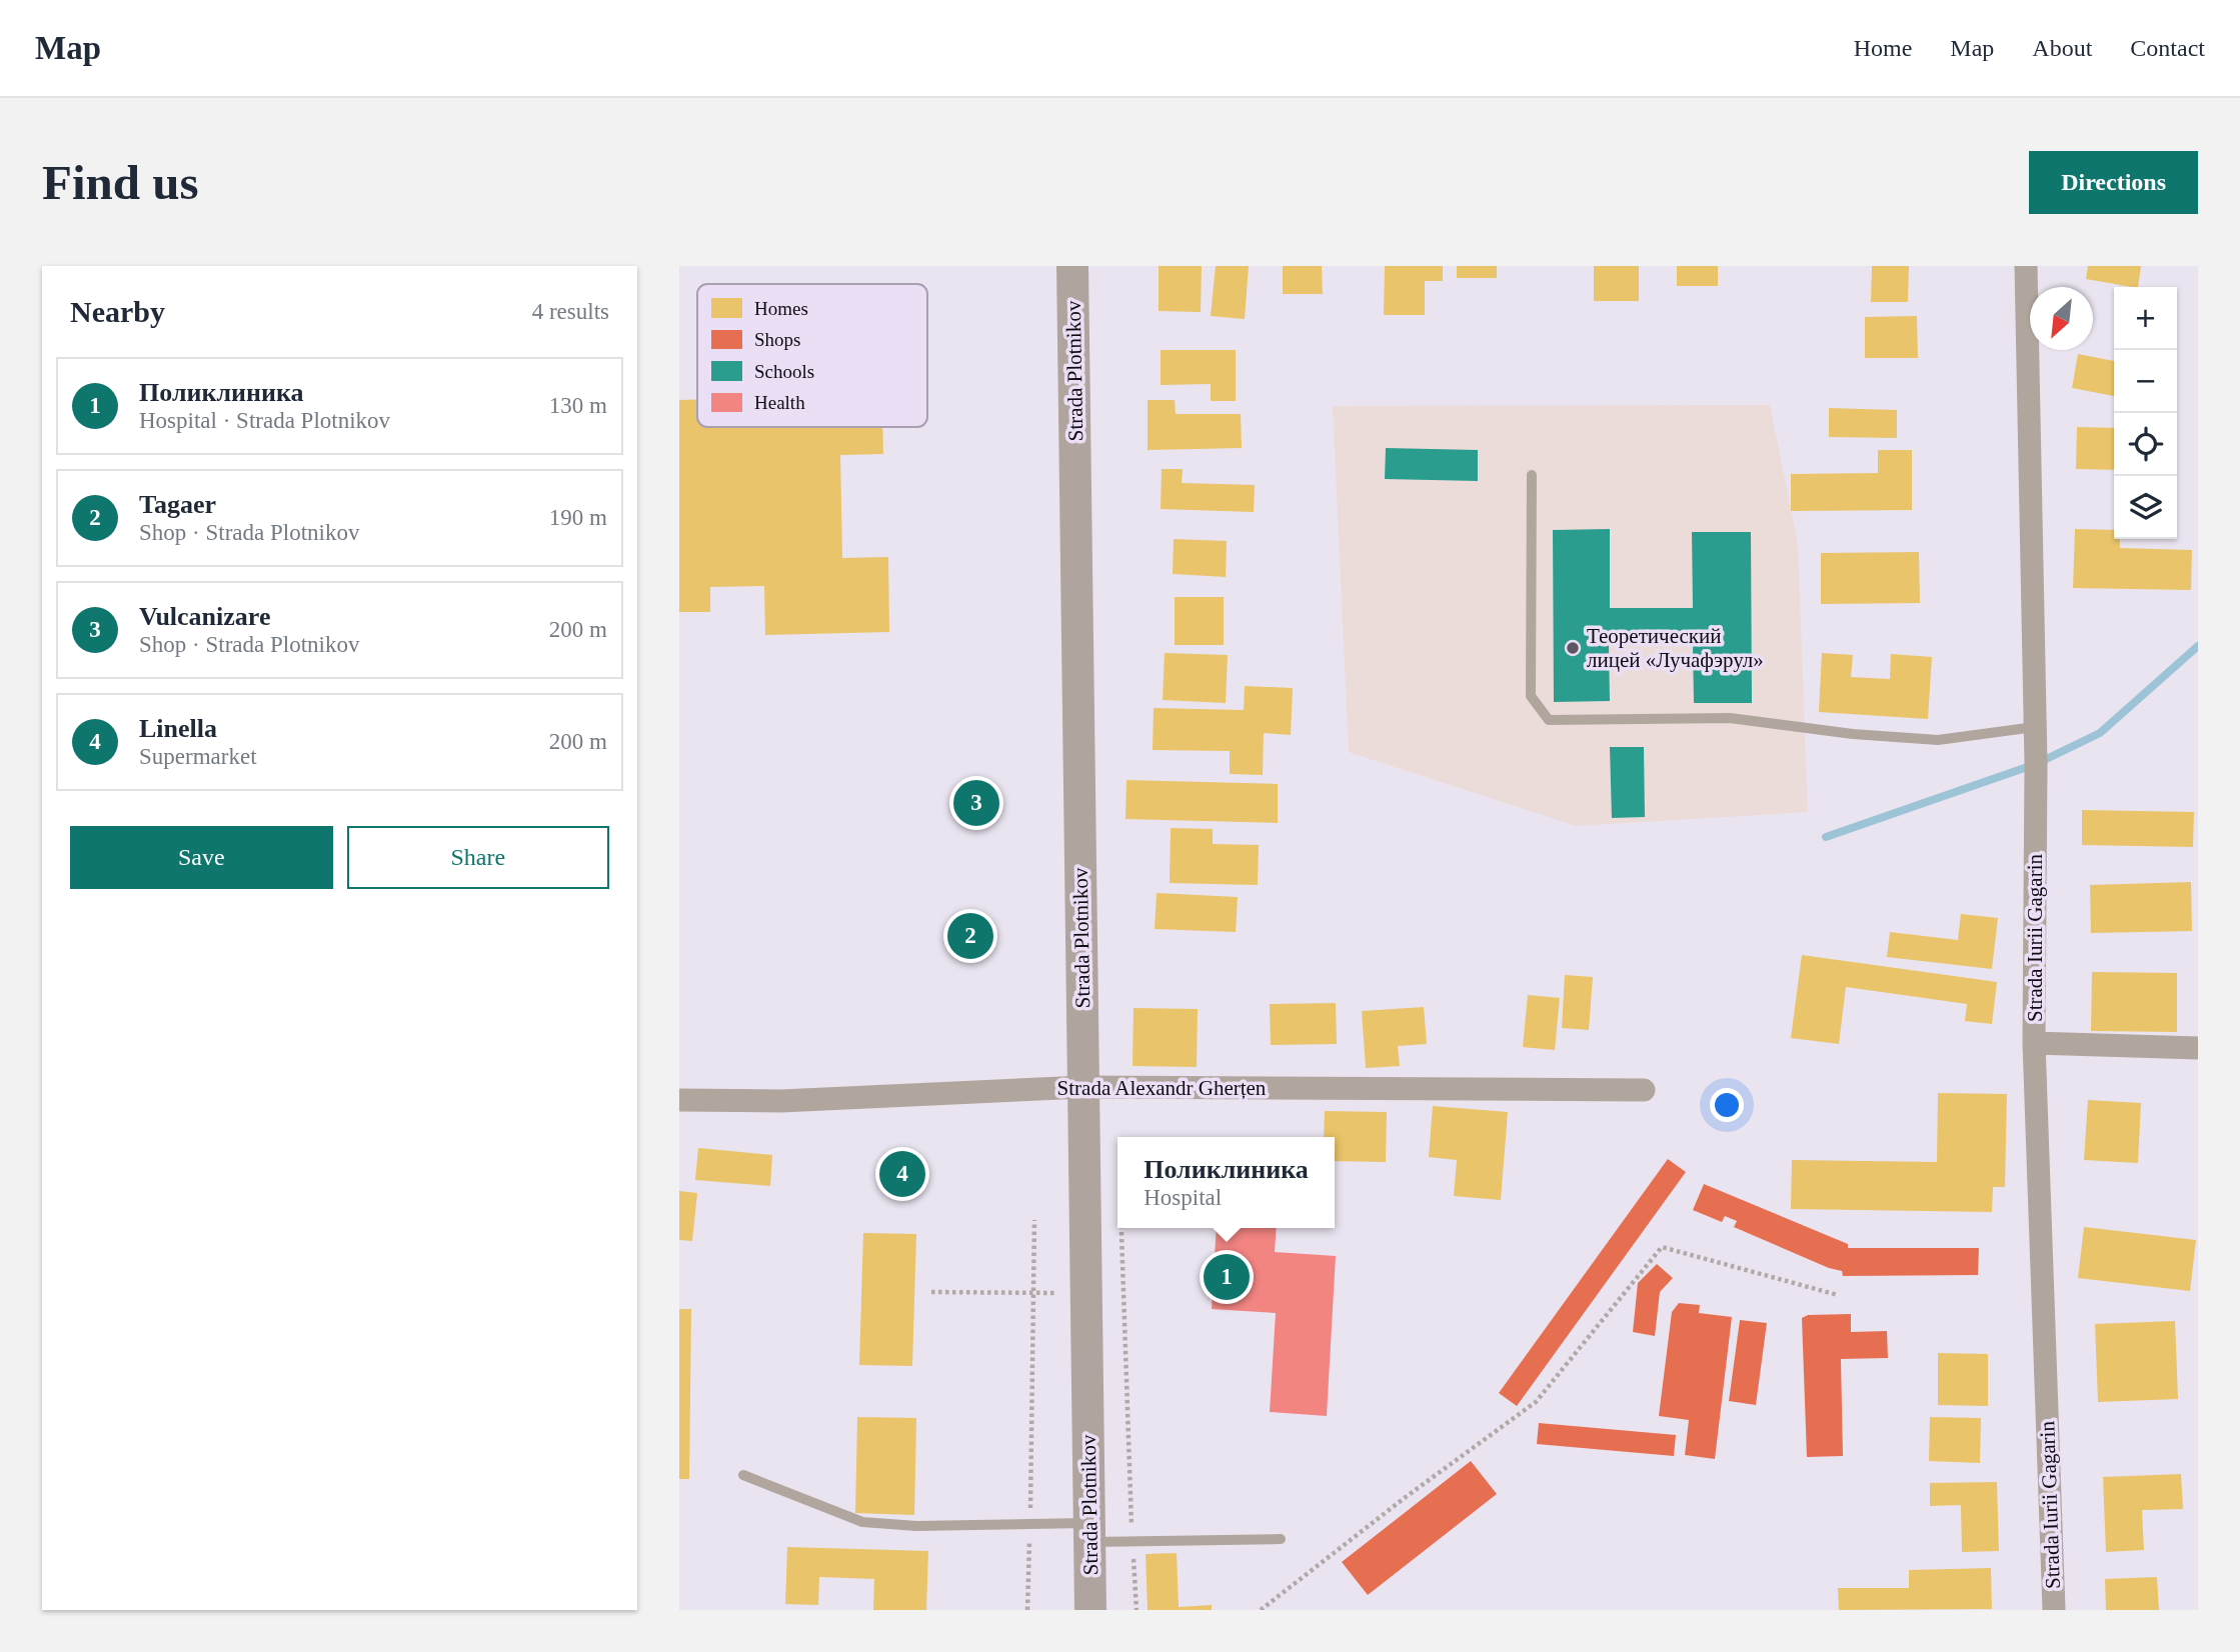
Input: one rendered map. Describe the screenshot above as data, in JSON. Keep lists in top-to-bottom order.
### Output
{
  "streets": {
    "main road": ["Strada Plotnikov"],
    "street": ["Strada Iurii Gagarin", "Strada Alexandr Gherțen"]
  },
  "crossings": [
    ["Strada Plotnikov", "Strada Alexandr Gherțen"]
  ],
  "places": ["Теоретический лицей «Лучафэрул»"],
  "legend": [
    "Homes",
    "Shops",
    "Schools",
    "Health"
  ],
  "north": "bottom left",
  "page": {
    "header": "Map",
    "nav": [
      "Home",
      "Map",
      "About",
      "Contact"
    ],
    "buttons": [
      "Directions",
      ["Save", "Share"]
    ],
    "title": "Find us",
    "heading": ["Nearby", "4 results"],
    "map_buttons": ["+", "−"],
    "list": [
      {
        "mark": "1",
        "name": "Поликлиника",
        "note": "Hospital · Strada Plotnikov",
        "value": "130 m"
      },
      {
        "mark": "2",
        "name": "Tagaer",
        "note": "Shop · Strada Plotnikov",
        "value": "190 m"
      },
      {
        "mark": "3",
        "name": "Vulcanizare",
        "note": "Shop · Strada Plotnikov",
        "value": "200 m"
      },
      {
        "mark": "4",
        "name": "Linella",
        "note": "Supermarket",
        "value": "200 m"
      }
    ],
    "pins": [
      "3",
      "2",
      "4",
      "1"
    ],
    "popup": ["Поликлиника", "Hospital"]
  }
}
